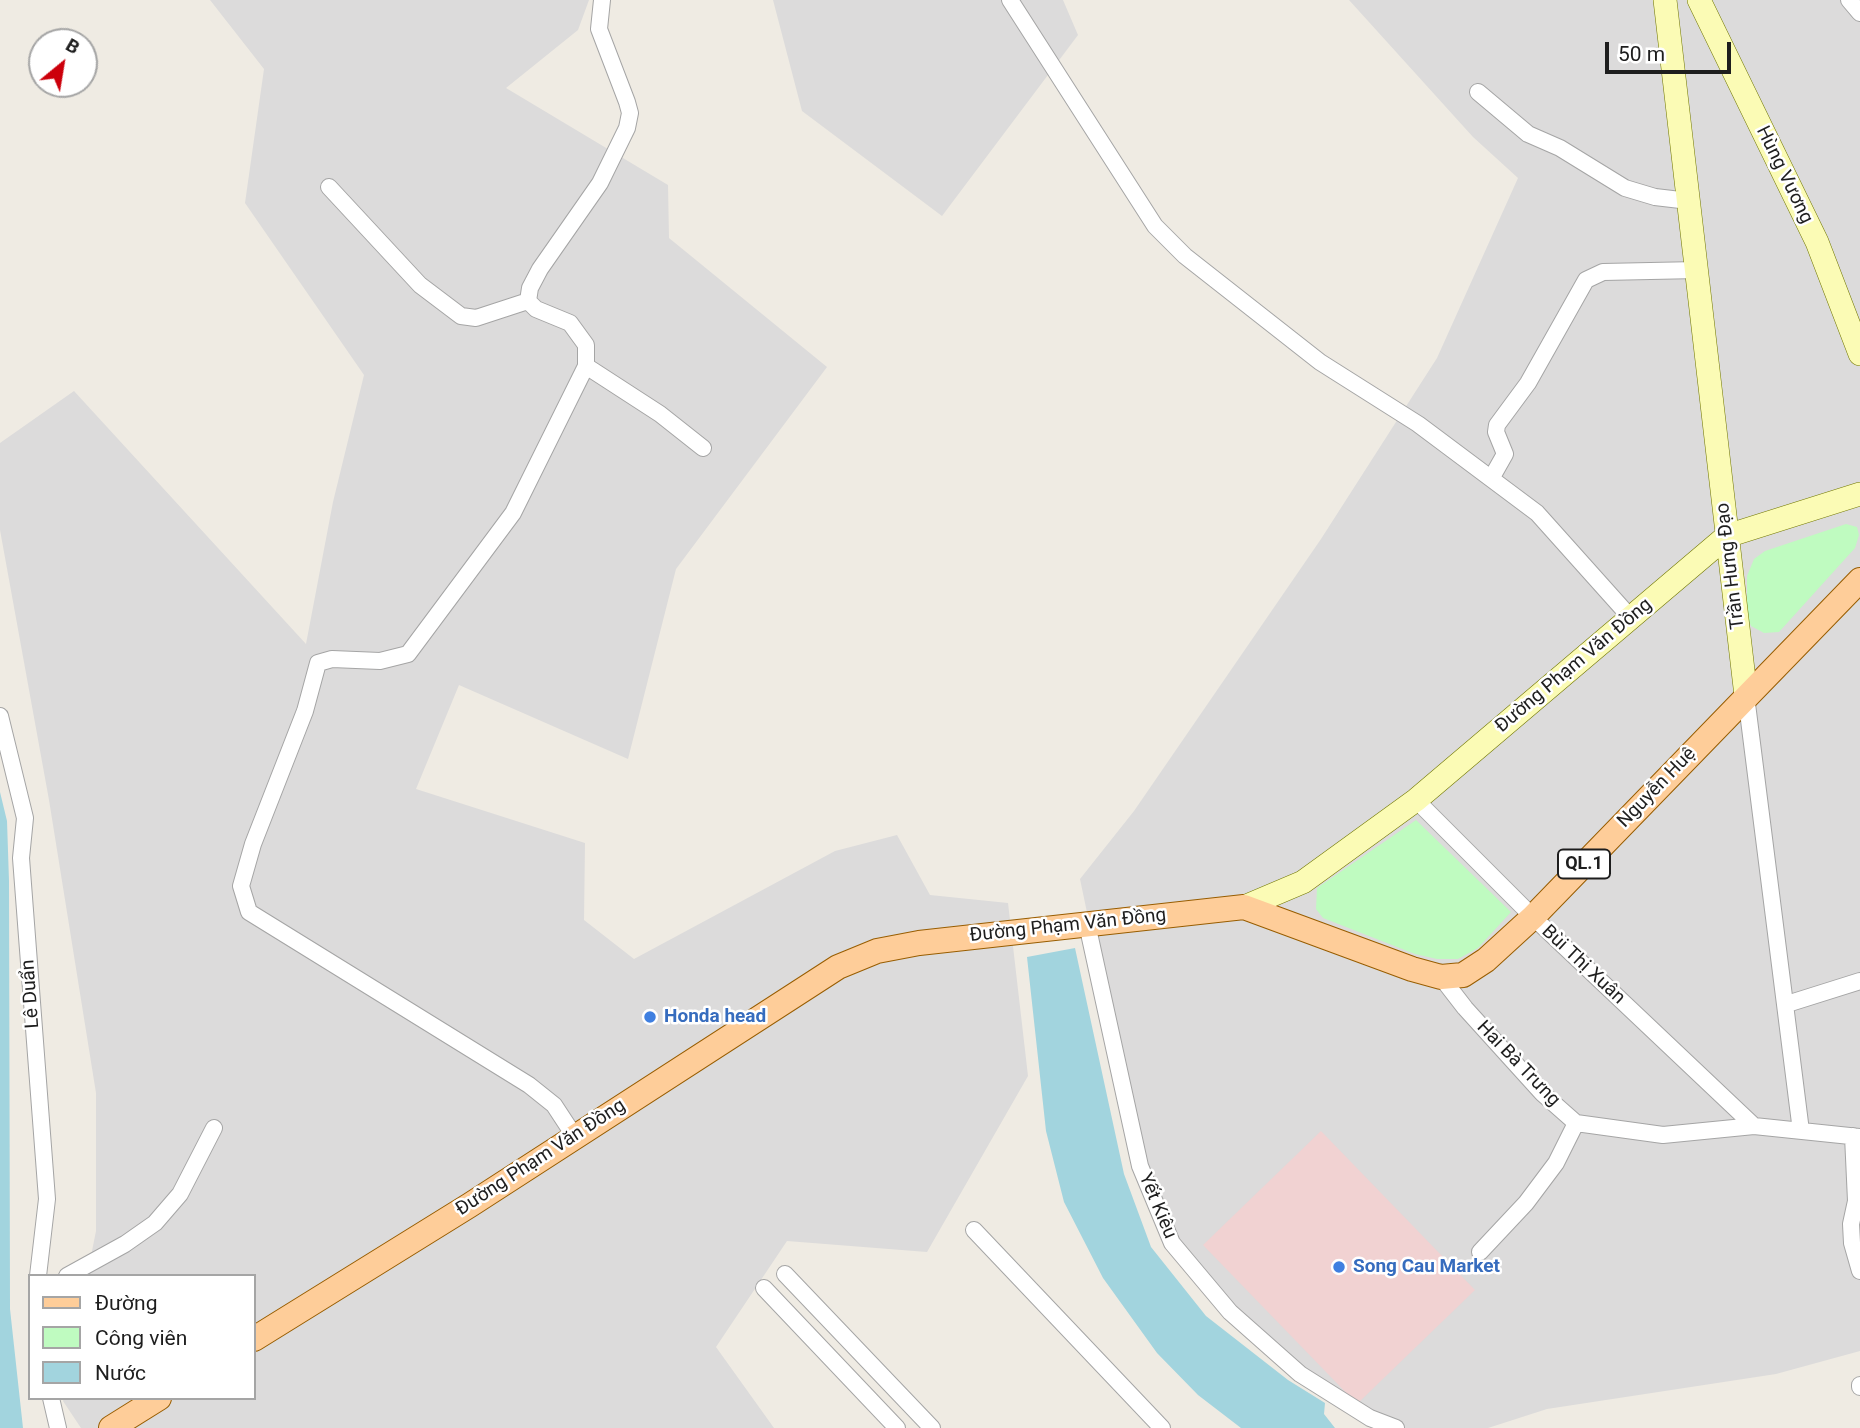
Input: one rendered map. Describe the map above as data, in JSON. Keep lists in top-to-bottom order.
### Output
{
  "streets": {
    "main road": ["Đường Phạm Văn Đồng", "Nguyễn Huệ", "QL.1"],
    "street": [
      "Hùng Vương",
      "Trần Hưng Đạo",
      "Bùi Thị Xuân",
      "Lê Duẩn",
      "Hai Bà Trưng",
      "Yết Kiêu"
    ]
  },
  "crossings": [
    ["Trần Hưng Đạo", "Đường Phạm Văn Đồng"],
    ["Trần Hưng Đạo", "Nguyễn Huệ"],
    ["Trần Hưng Đạo", "Hai Bà Trưng"],
    ["Đường Phạm Văn Đồng", "Bùi Thị Xuân"],
    ["Đường Phạm Văn Đồng", "Yết Kiêu"],
    ["Nguyễn Huệ", "Bùi Thị Xuân"],
    ["Nguyễn Huệ", "Hai Bà Trưng"],
    ["Bùi Thị Xuân", "Hai Bà Trưng"]
  ],
  "places": ["Honda head", "Song Cau Market"],
  "legend": ["Đường", "Công viên", "Nước"],
  "scale_bar": "50 m",
  "north": "top right"
}
